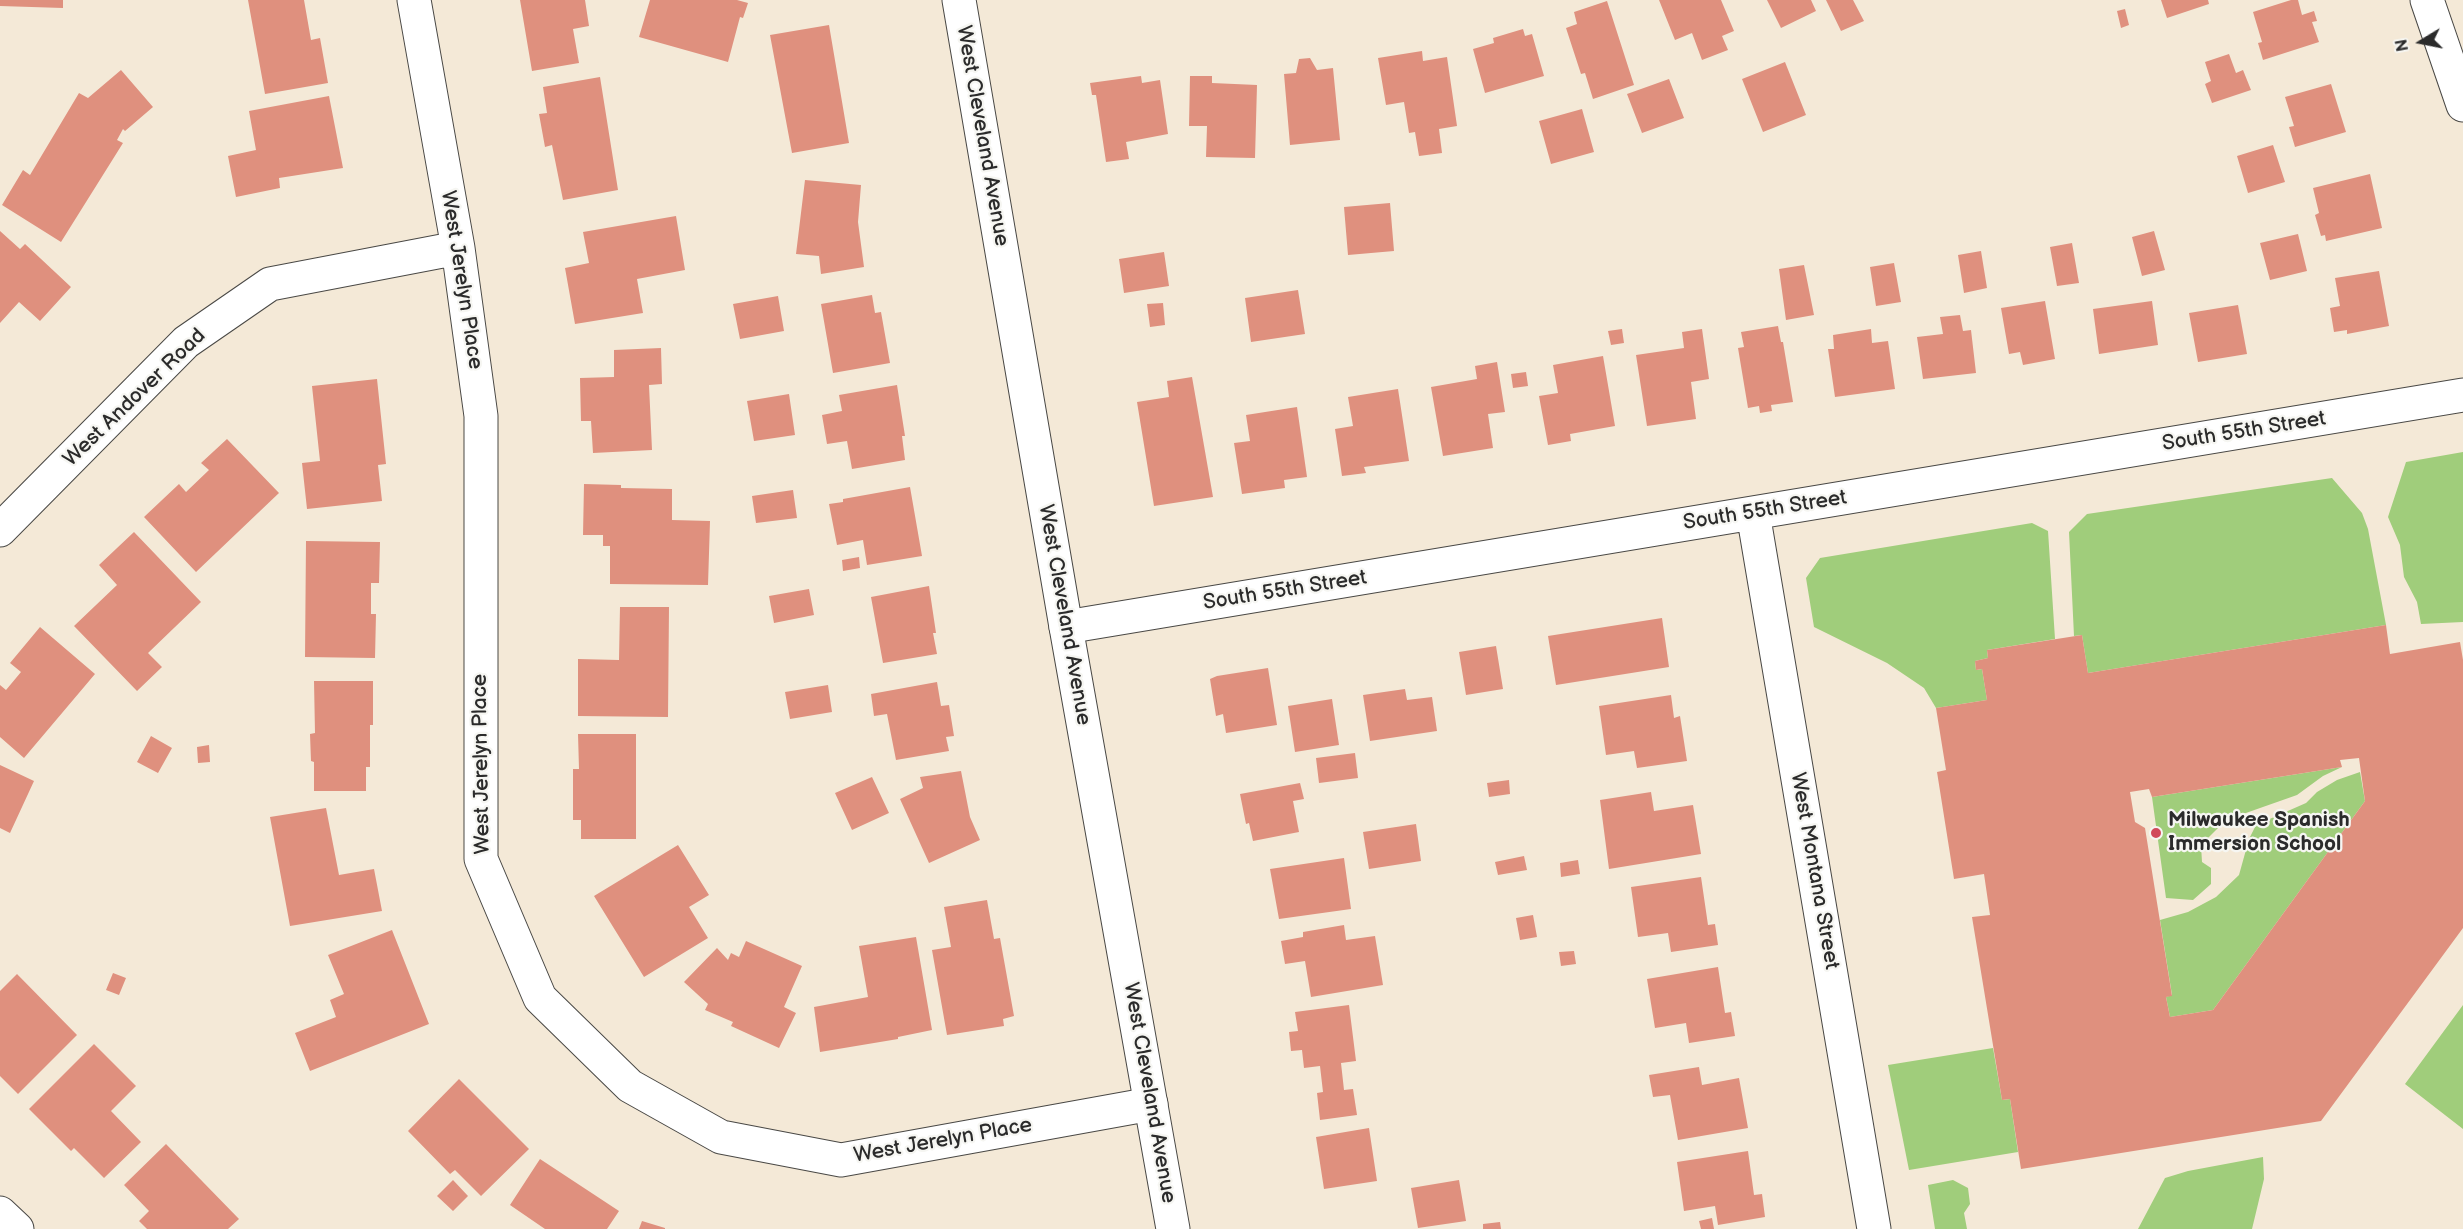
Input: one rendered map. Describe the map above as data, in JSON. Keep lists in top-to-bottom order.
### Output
{
  "streets": {
    "street": [
      "West Cleveland Avenue",
      "West Jerelyn Place",
      "West Andover Road",
      "South 55th Street",
      "West Montana Street"
    ]
  },
  "crossings": [
    ["West Cleveland Avenue", "West Jerelyn Place"],
    ["West Cleveland Avenue", "South 55th Street"],
    ["West Jerelyn Place", "West Andover Road"],
    ["South 55th Street", "West Montana Street"]
  ],
  "places": ["Milwaukee Spanish Immersion School"],
  "north": "left"
}
